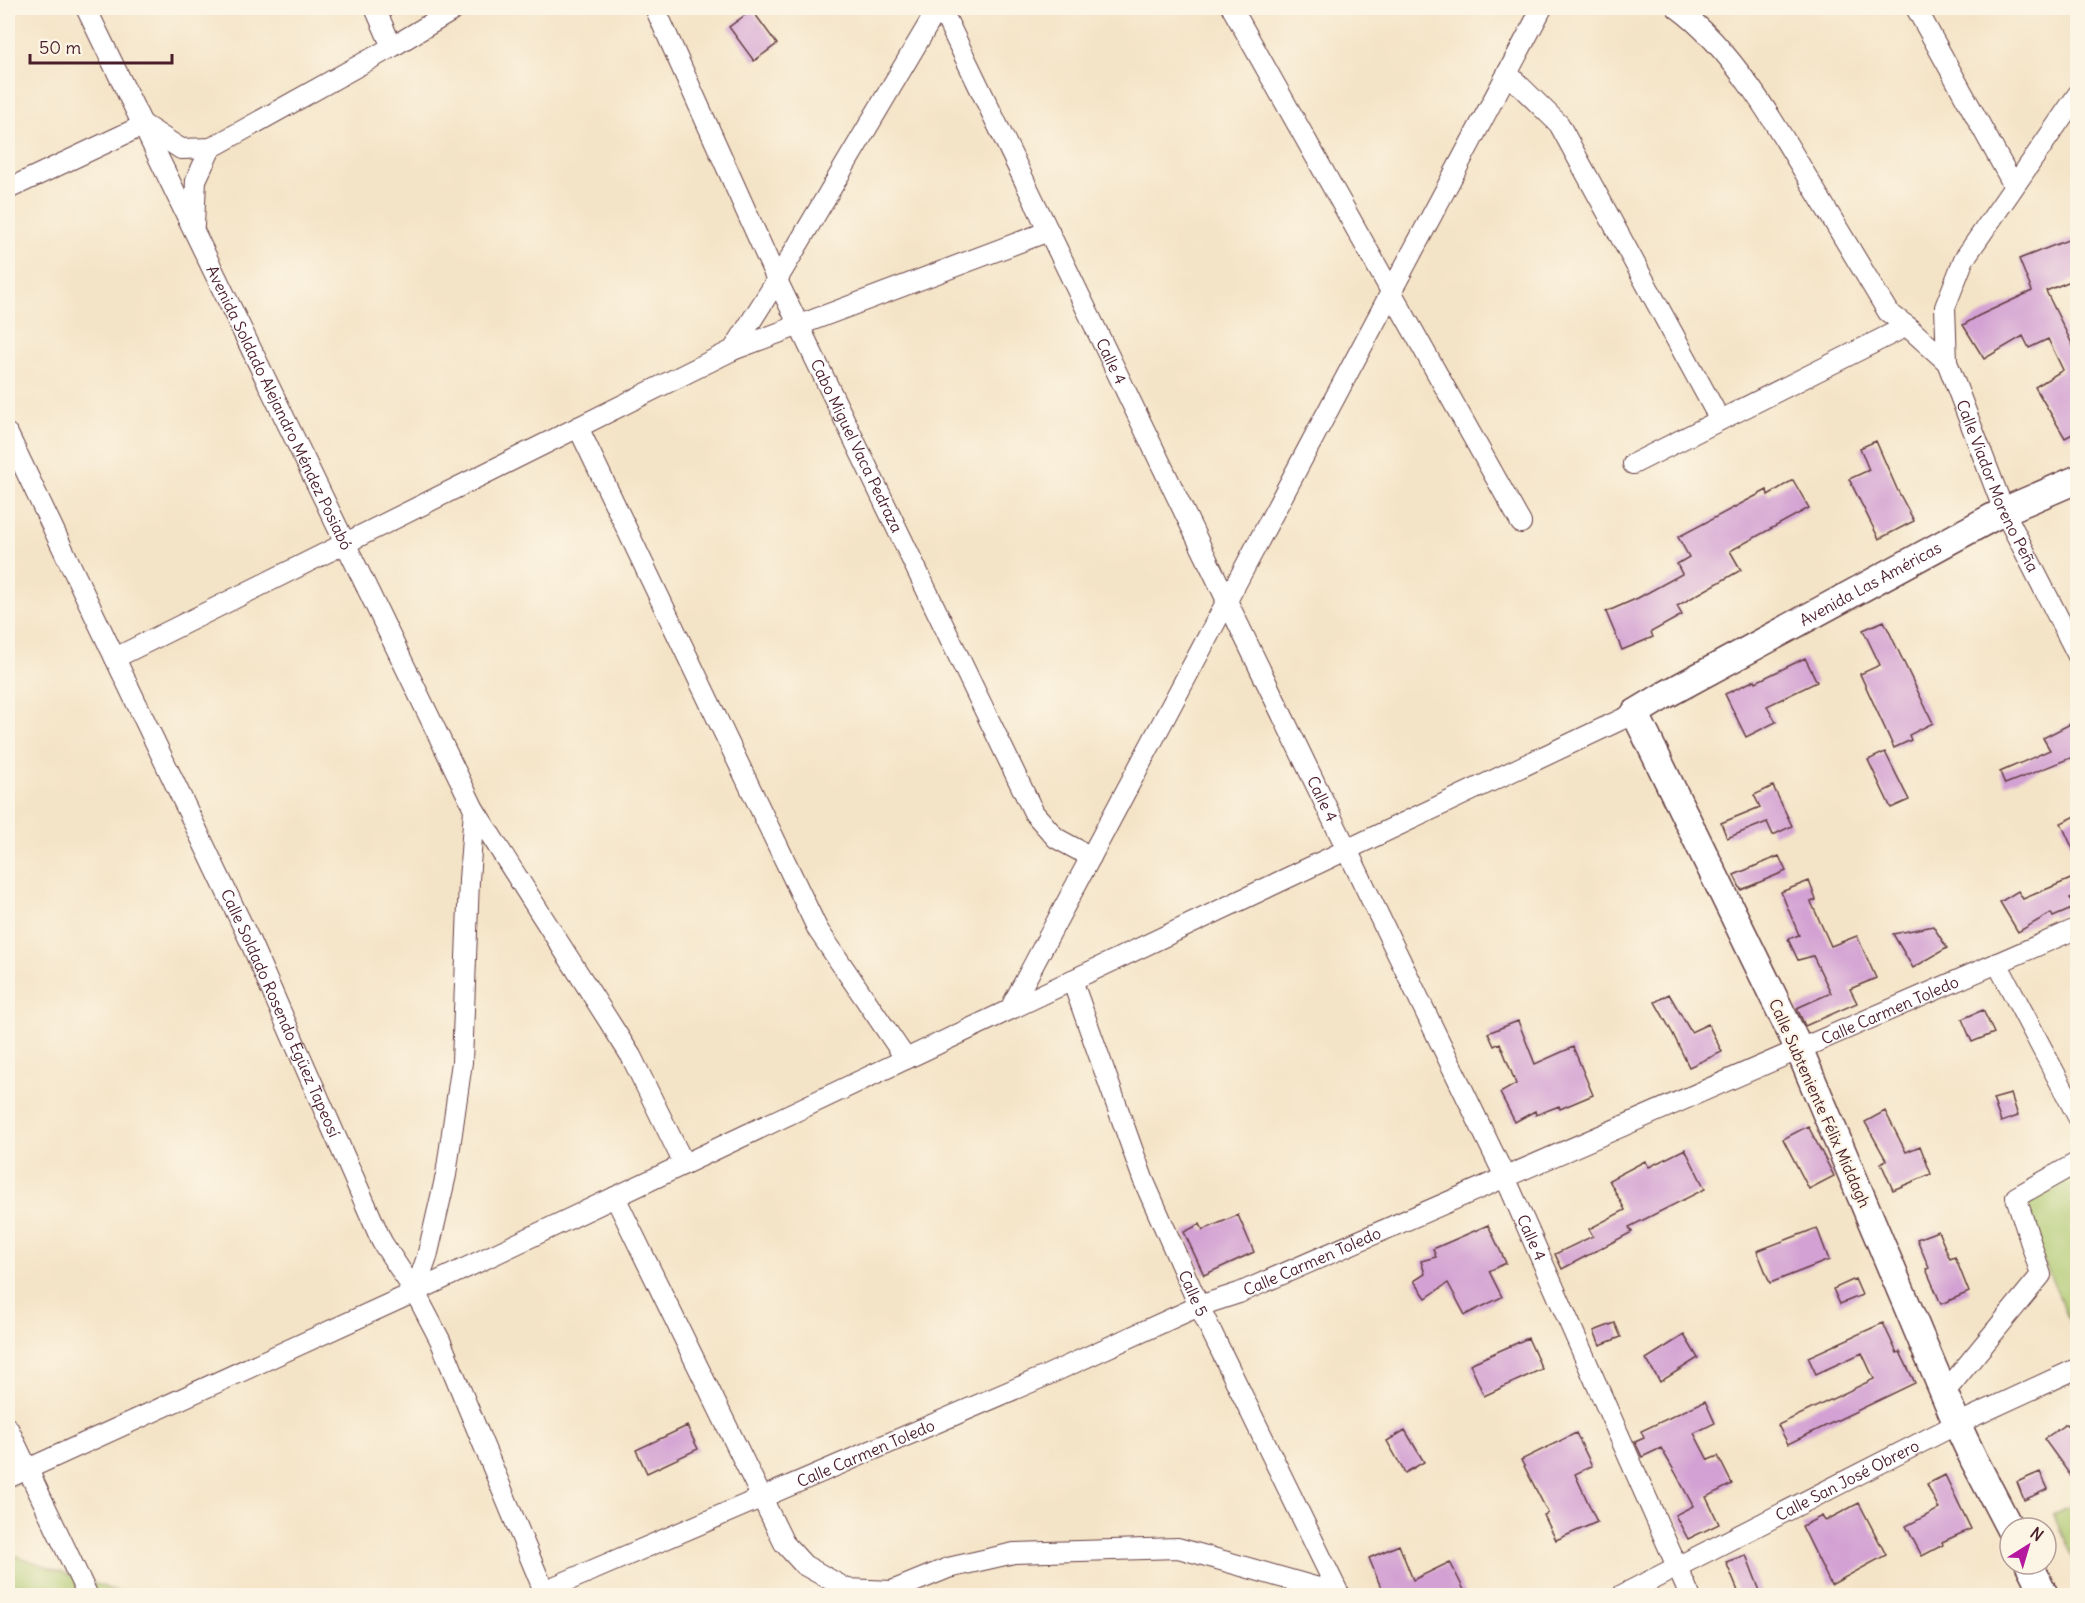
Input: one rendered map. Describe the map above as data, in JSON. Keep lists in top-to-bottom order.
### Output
{
  "streets": {
    "main road": ["Avenida Las Américas", "Calle Subteniente Félix Middagh"],
    "street": [
      "Calle 4",
      "Avenida Soldado Alejandro Méndez Posiabó",
      "Cabo Miguel Vaca Pedraza",
      "Calle Viador Moreno Peña",
      "Calle Carmen Toledo",
      "Calle Soldado Rosendo Egüez Tapeosí",
      "Calle 5",
      "Calle San José Obrero"
    ]
  },
  "crossings": [
    ["Calle 4", "Calle Carmen Toledo"],
    ["Calle 4", "Calle San José Obrero"],
    ["Calle Viador Moreno Peña", "Avenida Las Américas"],
    ["Avenida Las Américas", "Calle Subteniente Félix Middagh"],
    ["Calle Carmen Toledo", "Calle Soldado Rosendo Egüez Tapeosí"],
    ["Calle Carmen Toledo", "Calle Subteniente Félix Middagh"],
    ["Calle Carmen Toledo", "Calle 5"],
    ["Calle Subteniente Félix Middagh", "Calle San José Obrero"]
  ],
  "scale_bar": "50 m",
  "north": "top right"
}
